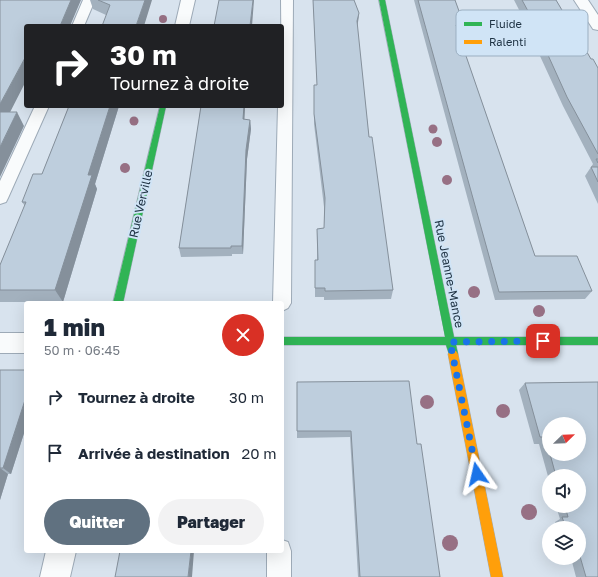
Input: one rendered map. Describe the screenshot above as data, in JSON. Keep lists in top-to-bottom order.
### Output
{
  "streets": {
    "street": ["Rue Verville", "Rue Jeanne-Mance"]
  },
  "legend": ["Fluide", "Ralenti"],
  "north": "top right",
  "page": {
    "turn": ["30 m", "Tournez à droite"],
    "heading": ["1 min", "50 m · 06:45"],
    "list": [
      {
        "name": "Tournez à droite",
        "value": "30 m"
      },
      {
        "name": "Arrivée à destination",
        "value": "20 m"
      }
    ],
    "buttons": ["Quitter", "Partager"]
  }
}
